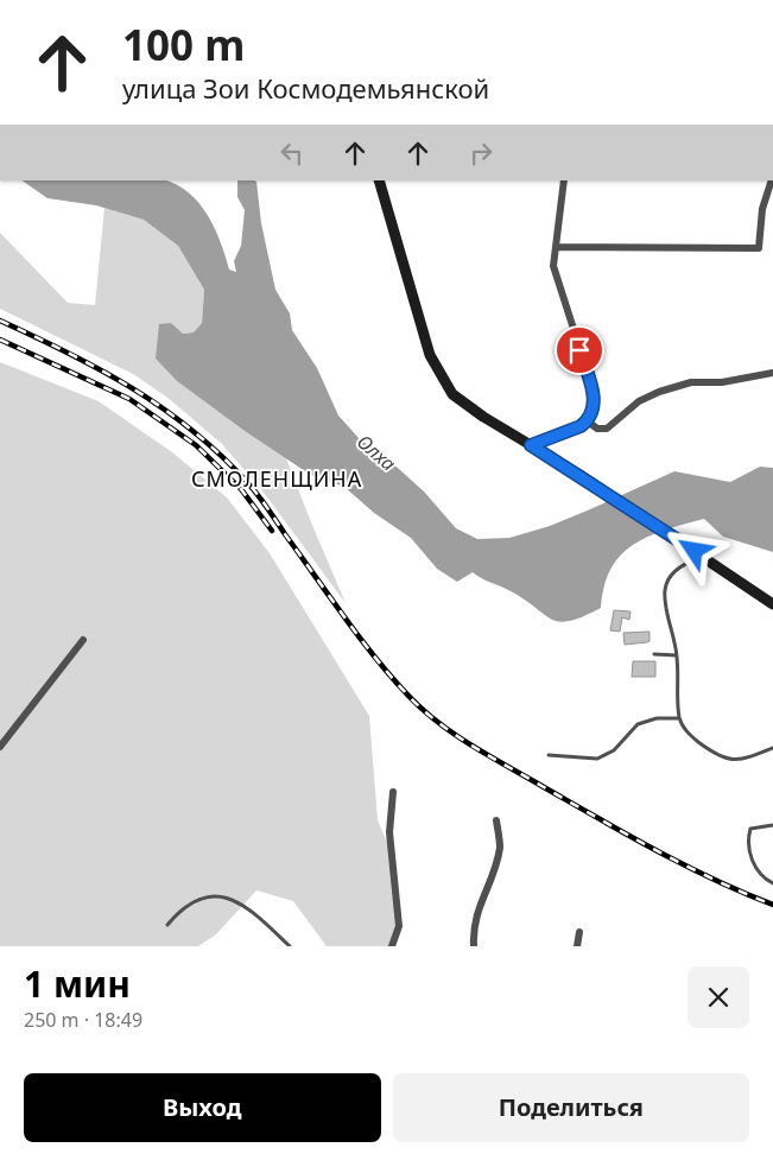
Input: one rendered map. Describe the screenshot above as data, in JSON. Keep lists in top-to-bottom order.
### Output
{
  "districts": ["СМОЛЕНЩИНА"],
  "water": ["Олха"],
  "page": {
    "turn": ["100 m", "улица Зои Космодемьянской"],
    "heading": ["1 мин", "250 m · 18:49"],
    "buttons": ["Выход", "Поделиться"]
  }
}
